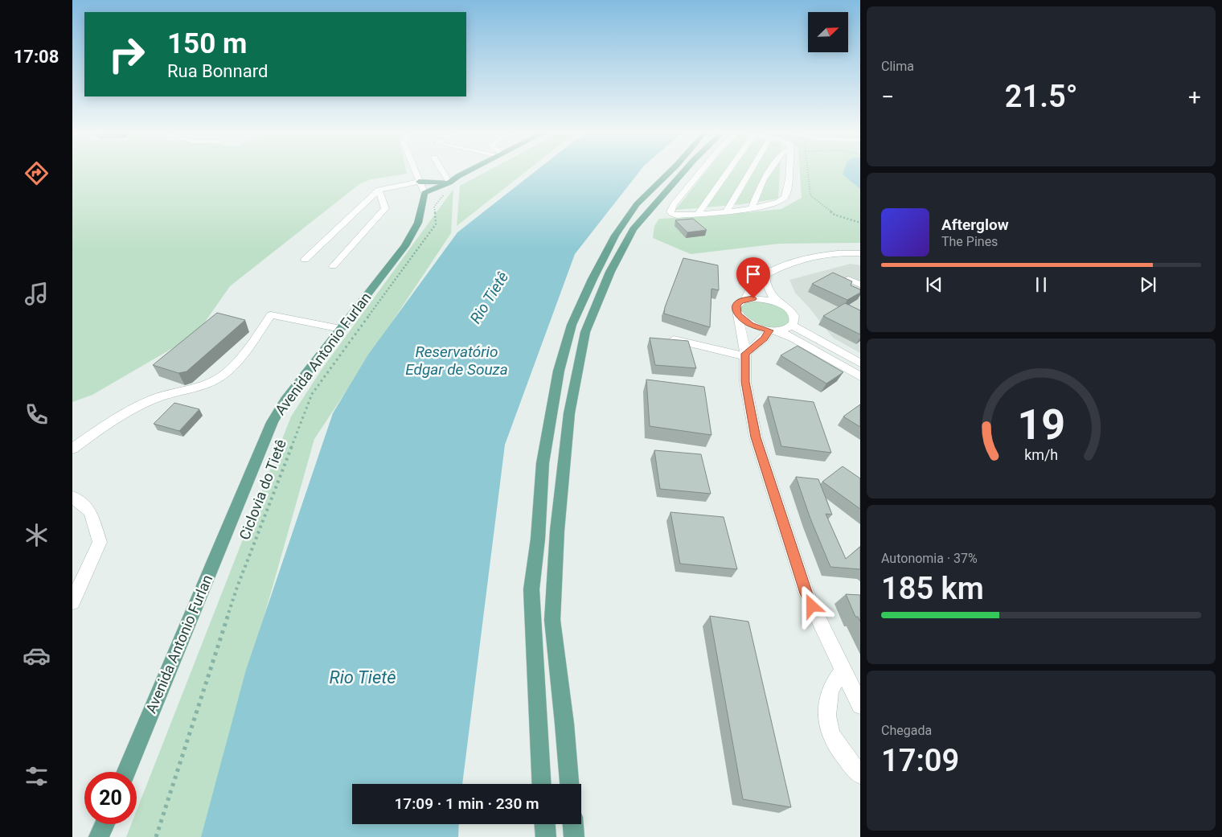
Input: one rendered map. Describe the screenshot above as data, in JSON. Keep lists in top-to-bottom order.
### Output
{
  "streets": {
    "main road": ["Avenida Antonio Furlan"],
    "path": ["Ciclovia do Tietê"]
  },
  "water": ["Rio Tietê", "Reservatório Edgar de Souza"],
  "north": "top right",
  "page": {
    "tabs": "17:08",
    "tile": [
      "Clima",
      ["Autonomia · 37%", "185 km"],
      ["Chegada", "17:09"]
    ],
    "turn": ["150 m", "Rua Bonnard"],
    "heat": ["−", "21.5°", "+"],
    "song": ["Afterglow", "The Pines"],
    "limit": "20",
    "trip": "17:09 · 1 min · 230 m",
    "gauge": ["19", "km/h"]
  }
}
